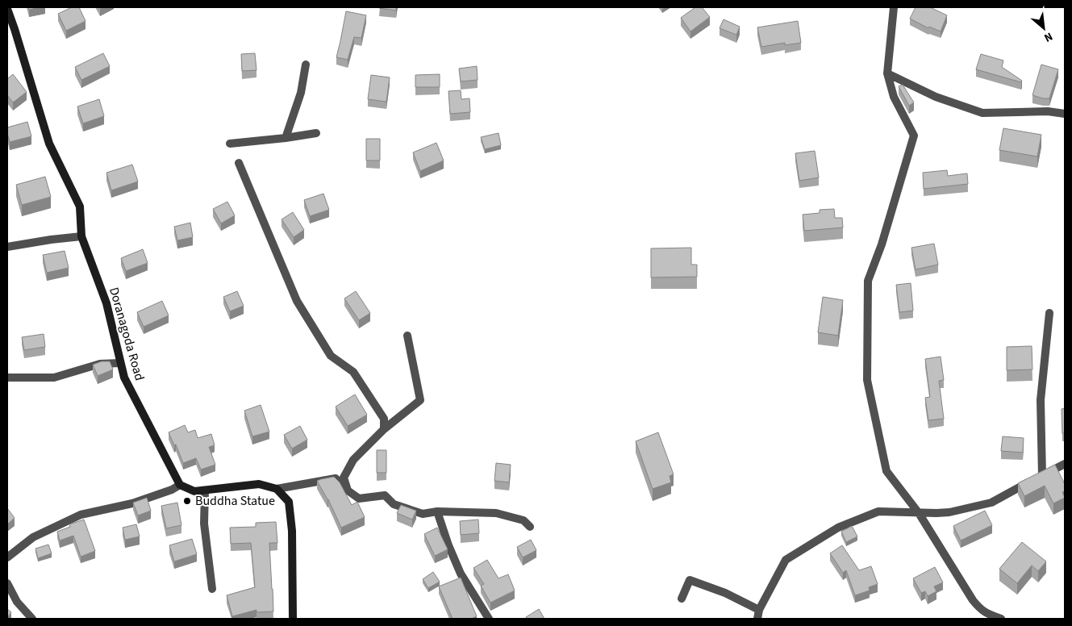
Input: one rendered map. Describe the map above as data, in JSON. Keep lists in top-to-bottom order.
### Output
{
  "streets": {
    "street": ["Doranagoda Road"]
  },
  "places": ["Buddha Statue"],
  "north": "bottom right"
}
